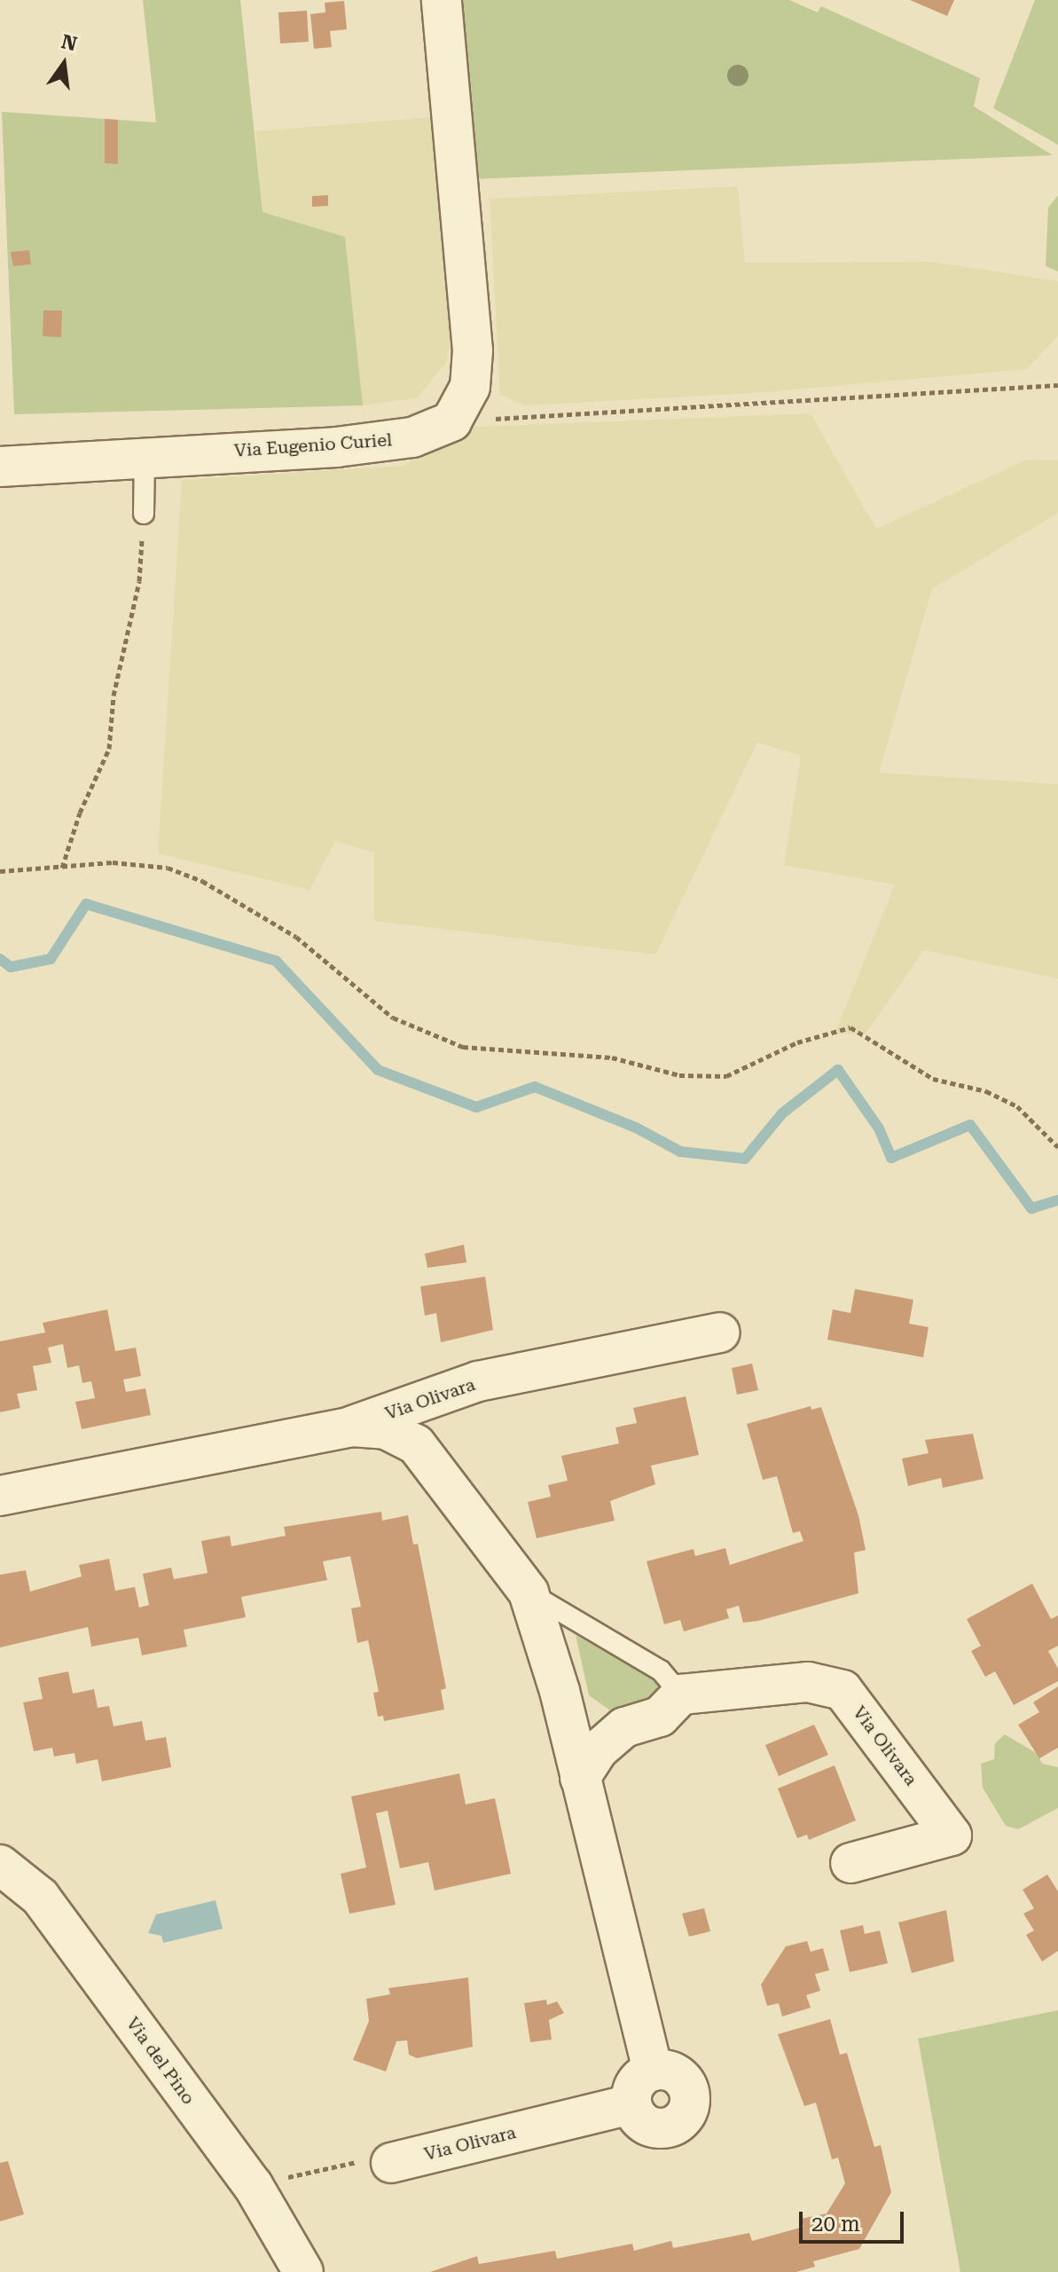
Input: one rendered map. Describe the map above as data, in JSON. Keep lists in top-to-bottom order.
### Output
{
  "streets": {
    "street": ["Via Eugenio Curiel", "Via Olivara", "Via del Pino"]
  },
  "scale_bar": "20 m",
  "north": "top"
}
